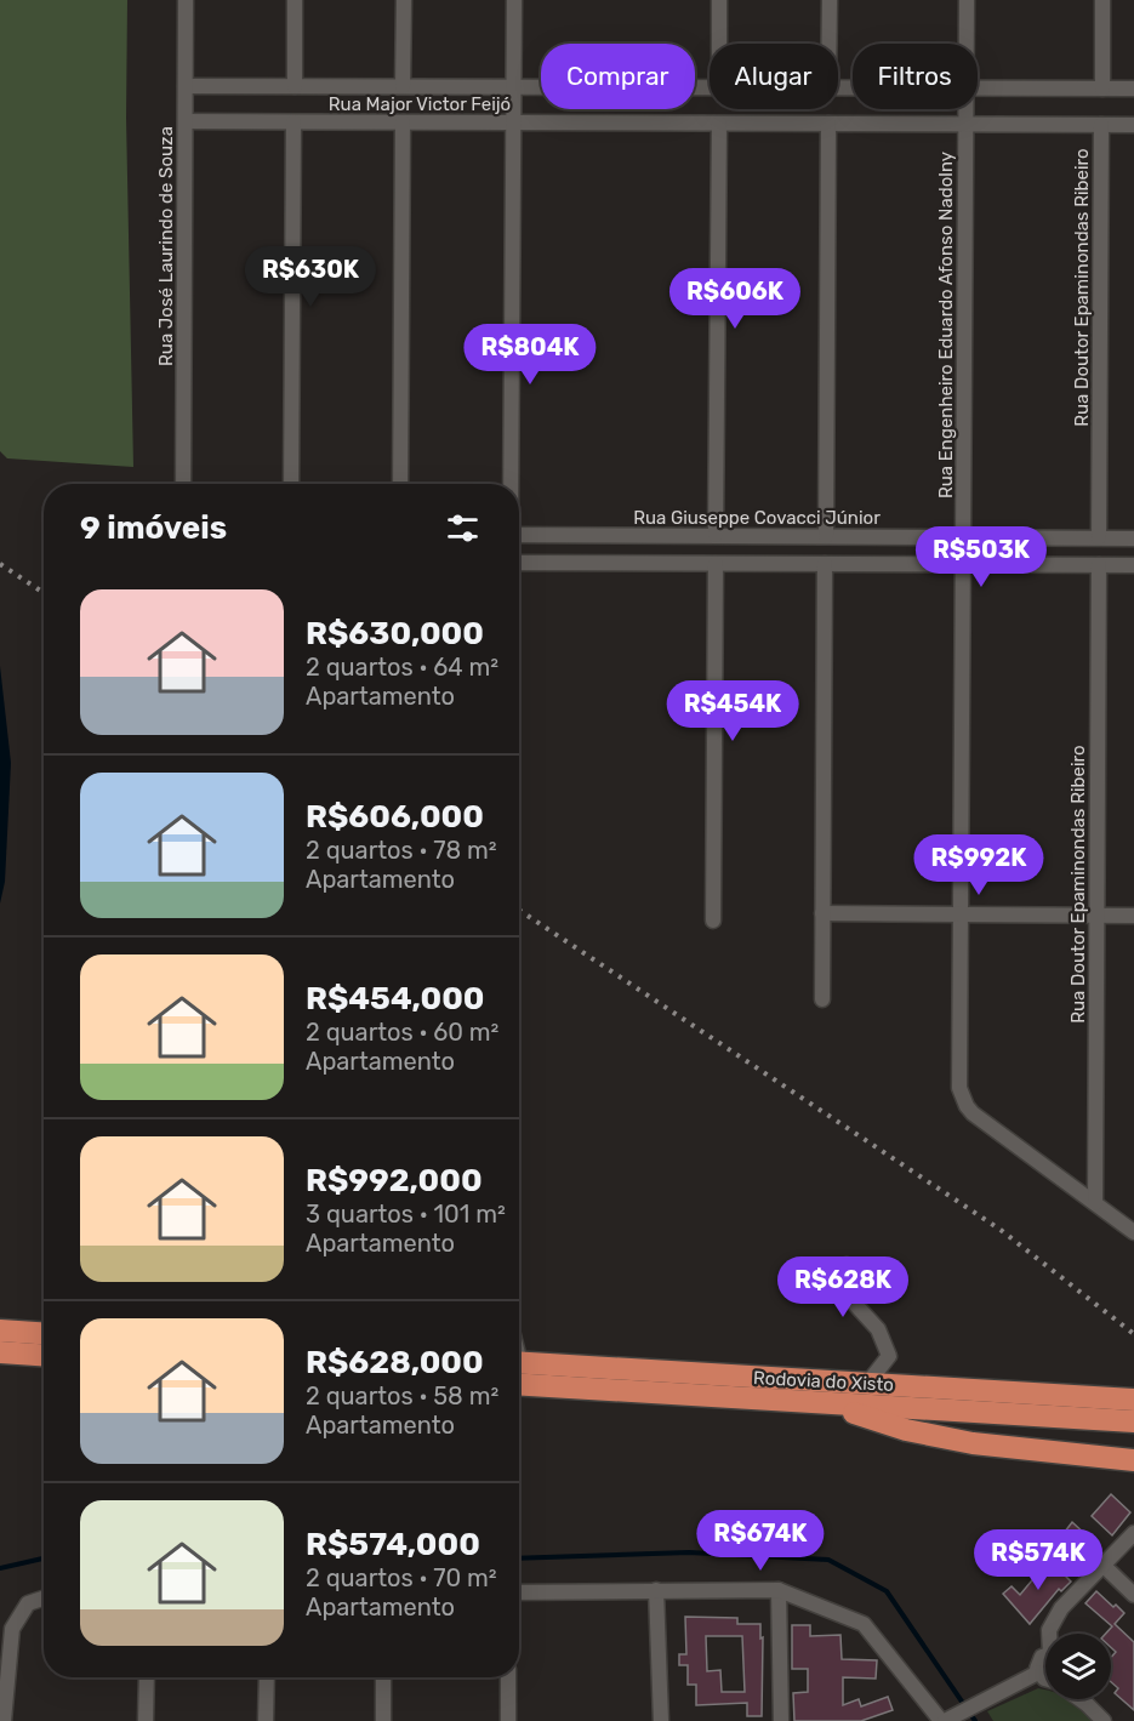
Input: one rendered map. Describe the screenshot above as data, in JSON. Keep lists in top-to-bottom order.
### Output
{
  "streets": {
    "highway": ["Rodovia do Xisto"],
    "street": [
      "Rua Major Victor Feijó",
      "Rua José Laurindo de Souza",
      "Rua Doutor Epaminondas Ribeiro",
      "Rua Engenheiro Eduardo Afonso Nadolny",
      "Rua Giuseppe Covacci Júnior"
    ]
  },
  "crossings": [
    ["Rua Major Victor Feijó", "Rua José Laurindo de Souza"],
    ["Rua Major Victor Feijó", "Rua Doutor Epaminondas Ribeiro"],
    ["Rua Major Victor Feijó", "Rua Engenheiro Eduardo Afonso Nadolny"],
    ["Rua Doutor Epaminondas Ribeiro", "Rua Engenheiro Eduardo Afonso Nadolny"],
    ["Rua Doutor Epaminondas Ribeiro", "Rua Giuseppe Covacci Júnior"],
    ["Rua Engenheiro Eduardo Afonso Nadolny", "Rua Giuseppe Covacci Júnior"]
  ],
  "page": {
    "chip": ["Comprar", "Alugar", "Filtros"],
    "price": [
      "R$630K",
      "R$606K",
      "R$804K",
      "R$503K",
      "R$454K",
      "R$992K",
      "R$628K",
      "R$674K",
      "R$574K"
    ],
    "heading": "9 imóveis",
    "list": [
      {
        "name": "R$630,000",
        "note": "2 quartos · 64 m² · Apartamento"
      },
      {
        "name": "R$606,000",
        "note": "2 quartos · 78 m² · Apartamento"
      },
      {
        "name": "R$454,000",
        "note": "2 quartos · 60 m² · Apartamento"
      },
      {
        "name": "R$992,000",
        "note": "3 quartos · 101 m² · Apartamento"
      },
      {
        "name": "R$628,000",
        "note": "2 quartos · 58 m² · Apartamento"
      },
      {
        "name": "R$574,000",
        "note": "2 quartos · 70 m² · Apartamento"
      }
    ]
  }
}
